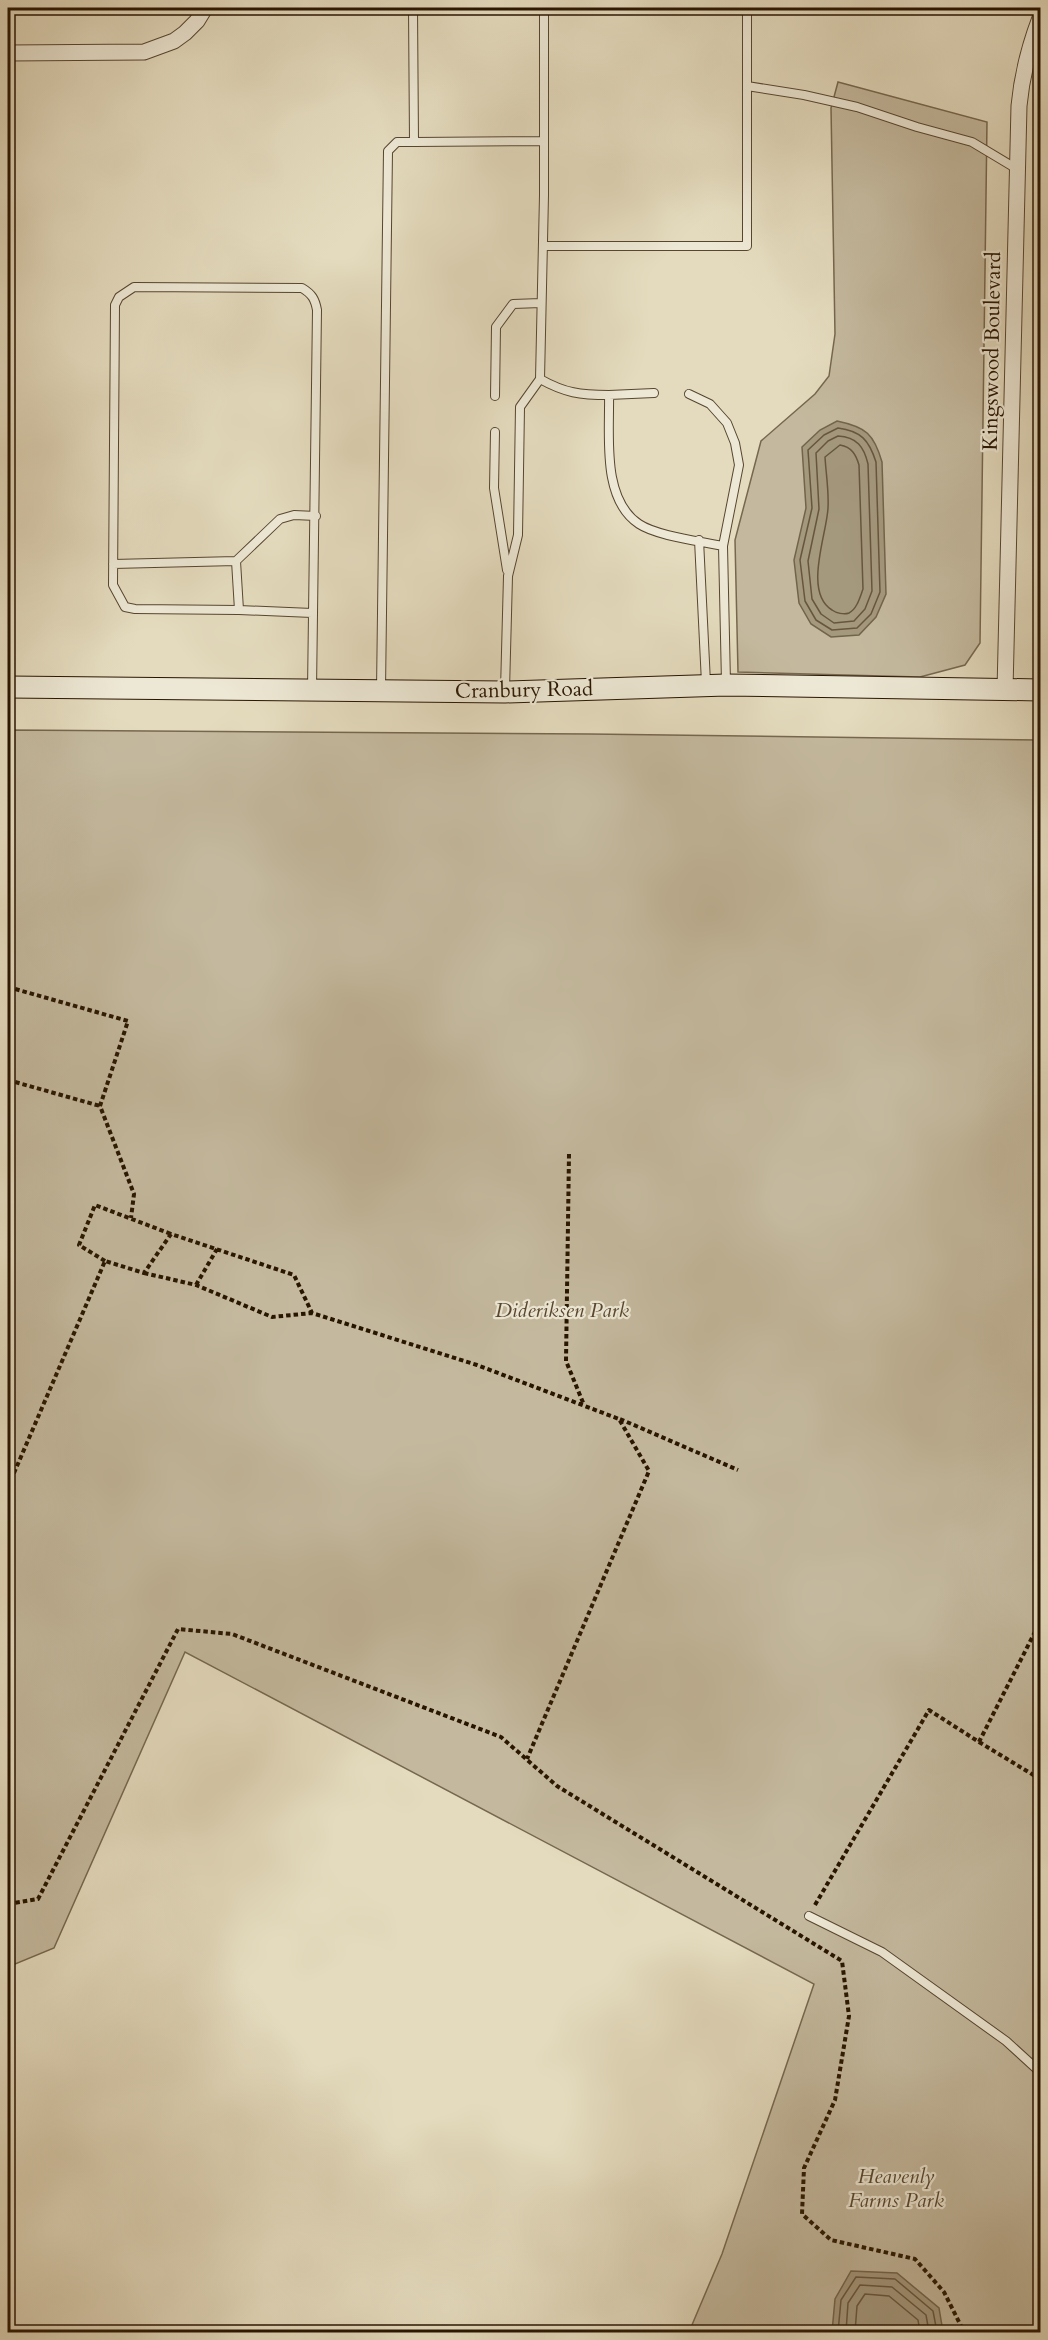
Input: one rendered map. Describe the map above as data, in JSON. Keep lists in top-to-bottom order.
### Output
{
  "streets": {
    "main road": ["Cranbury Road"],
    "street": ["Kingswood Boulevard"]
  },
  "crossings": [
    ["Kingswood Boulevard", "Cranbury Road"]
  ],
  "parks": ["Dideriksen Park", "Heavenly Farms Park"]
}
